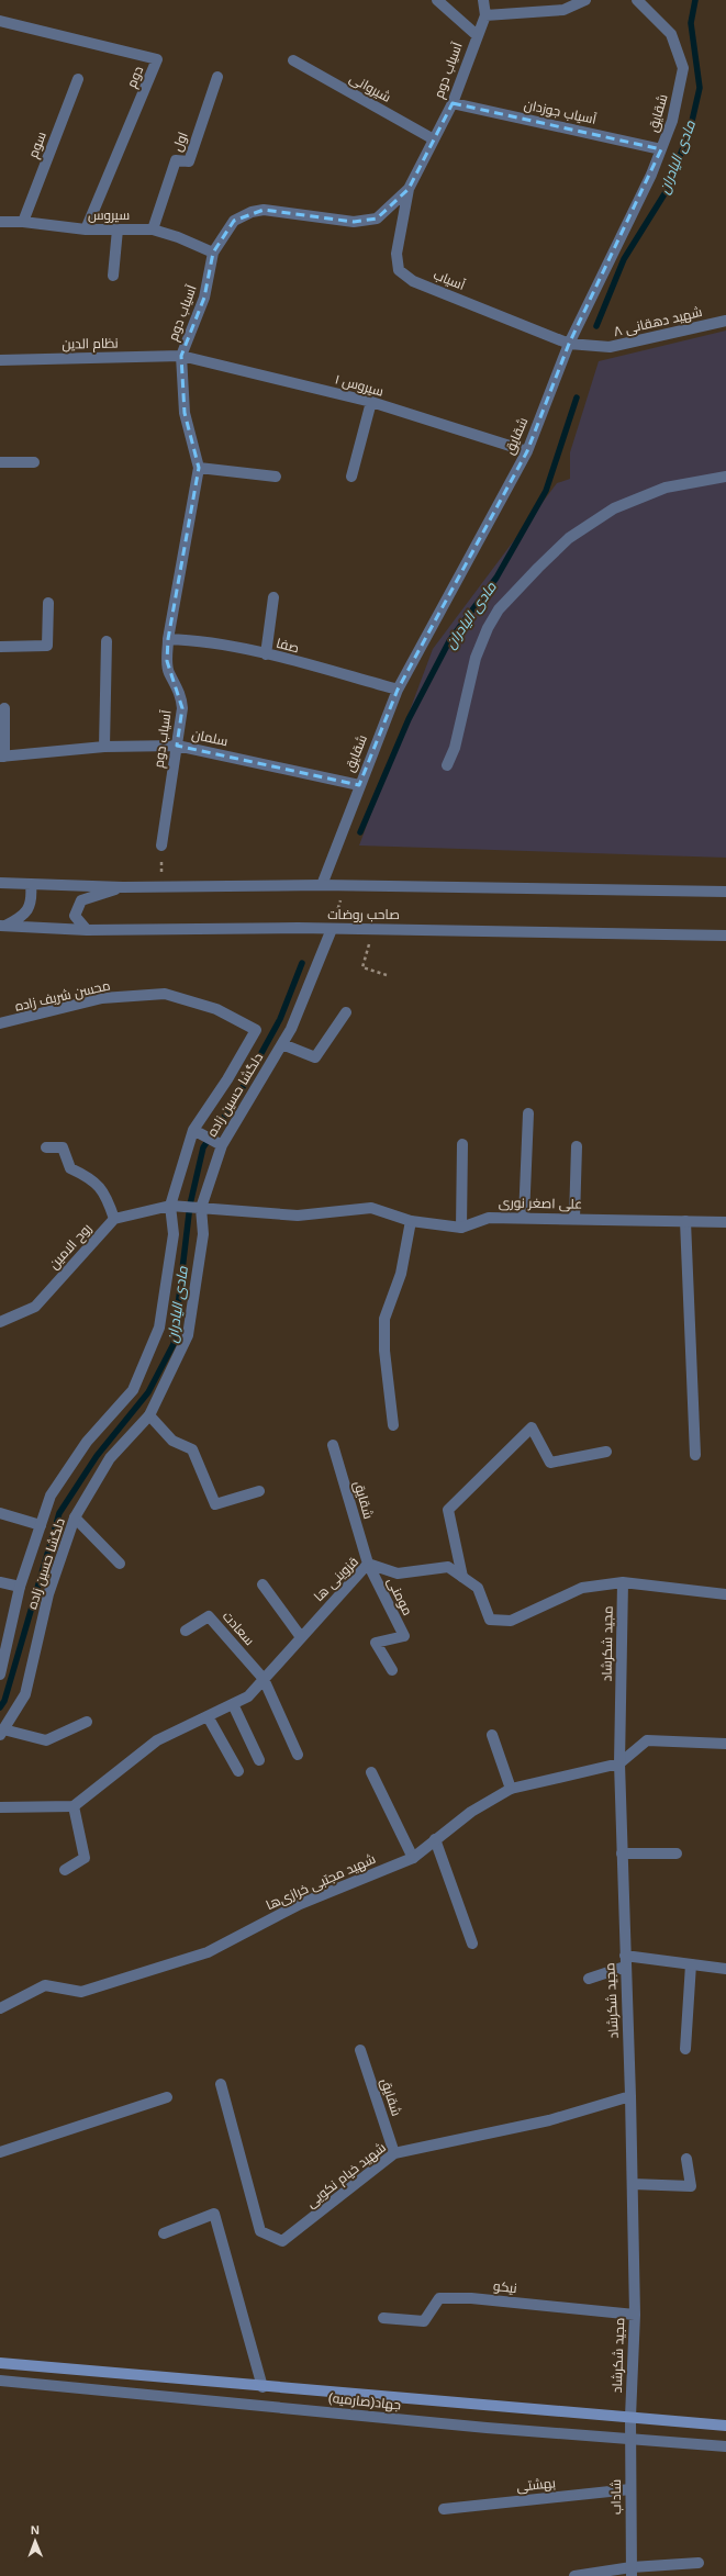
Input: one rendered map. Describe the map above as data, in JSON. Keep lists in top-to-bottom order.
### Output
{
  "streets": {
    "main road": ["جهاد(صارمیه)"],
    "street": [
      "آسیاب دوم",
      "دوم",
      "شیروانی",
      "آسیاب جوزدان",
      "شقایق",
      "اول",
      "سوم",
      "سیروس",
      "آسیاب",
      "شهید دهقانی ۸",
      "نظام الدین",
      "سیروس ۱",
      "صفا",
      "سلمان",
      "صاحب روضات",
      "محسن شریف زاده",
      "دلگشا حسین زاده",
      "علی اصغر نوری",
      "روح الامین",
      "قزوینی ها",
      "مومنی",
      "سعادت",
      "مجید شکرشاد",
      "شهید مجتبی خرازی‌ها",
      "شهید خیام نکویی",
      "نیکو",
      "بهشتی",
      "شاداب"
    ]
  },
  "crossings": [
    ["آسیاب دوم", "شیروانی"],
    ["آسیاب دوم", "آسیاب جوزدان"],
    ["آسیاب دوم", "سیروس"],
    ["آسیاب دوم", "آسیاب"],
    ["آسیاب دوم", "نظام الدین"],
    ["آسیاب دوم", "سیروس ۱"],
    ["آسیاب دوم", "صفا"],
    ["آسیاب دوم", "سلمان"],
    ["دوم", "سیروس"],
    ["آسیاب جوزدان", "شقایق"],
    ["شقایق", "آسیاب"],
    ["شقایق", "شهید دهقانی ۸"],
    ["شقایق", "سیروس ۱"],
    ["شقایق", "صفا"],
    ["شقایق", "سلمان"],
    ["شقایق", "قزوینی ها"],
    ["شقایق", "مومنی"],
    ["شقایق", "شهید خیام نکویی"],
    ["اول", "سیروس"],
    ["سوم", "سیروس"],
    ["آسیاب", "شهید دهقانی ۸"],
    ["نظام الدین", "سیروس ۱"],
    ["صاحب روضات", "دلگشا حسین زاده"],
    ["محسن شریف زاده", "دلگشا حسین زاده"],
    ["دلگشا حسین زاده", "علی اصغر نوری"],
    ["قزوینی ها", "مومنی"],
    ["قزوینی ها", "سعادت"],
    ["قزوینی ها", "مجید شکرشاد"],
    ["مجید شکرشاد", "شهید مجتبی خرازی‌ها"],
    ["مجید شکرشاد", "شهید خیام نکویی"],
    ["مجید شکرشاد", "نیکو"],
    ["مجید شکرشاد", "جهاد(صارمیه)"],
    ["مجید شکرشاد", "شاداب"],
    ["جهاد(صارمیه)", "شاداب"],
    ["بهشتی", "شاداب"]
  ],
  "water": ["مادی الیادران"],
  "north": "top"
}
